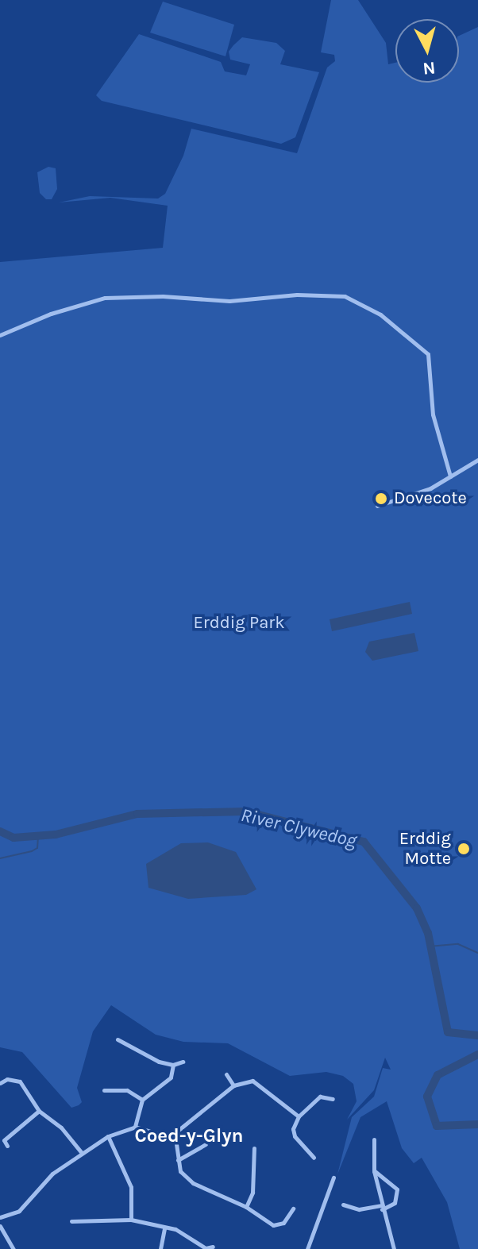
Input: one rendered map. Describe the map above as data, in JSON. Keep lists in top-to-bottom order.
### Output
{
  "districts": ["Coed-y-Glyn"],
  "water": ["River Clywedog"],
  "parks": ["Erddig Park"],
  "places": ["Dovecote", "Erddig Motte"],
  "north": "bottom"
}
